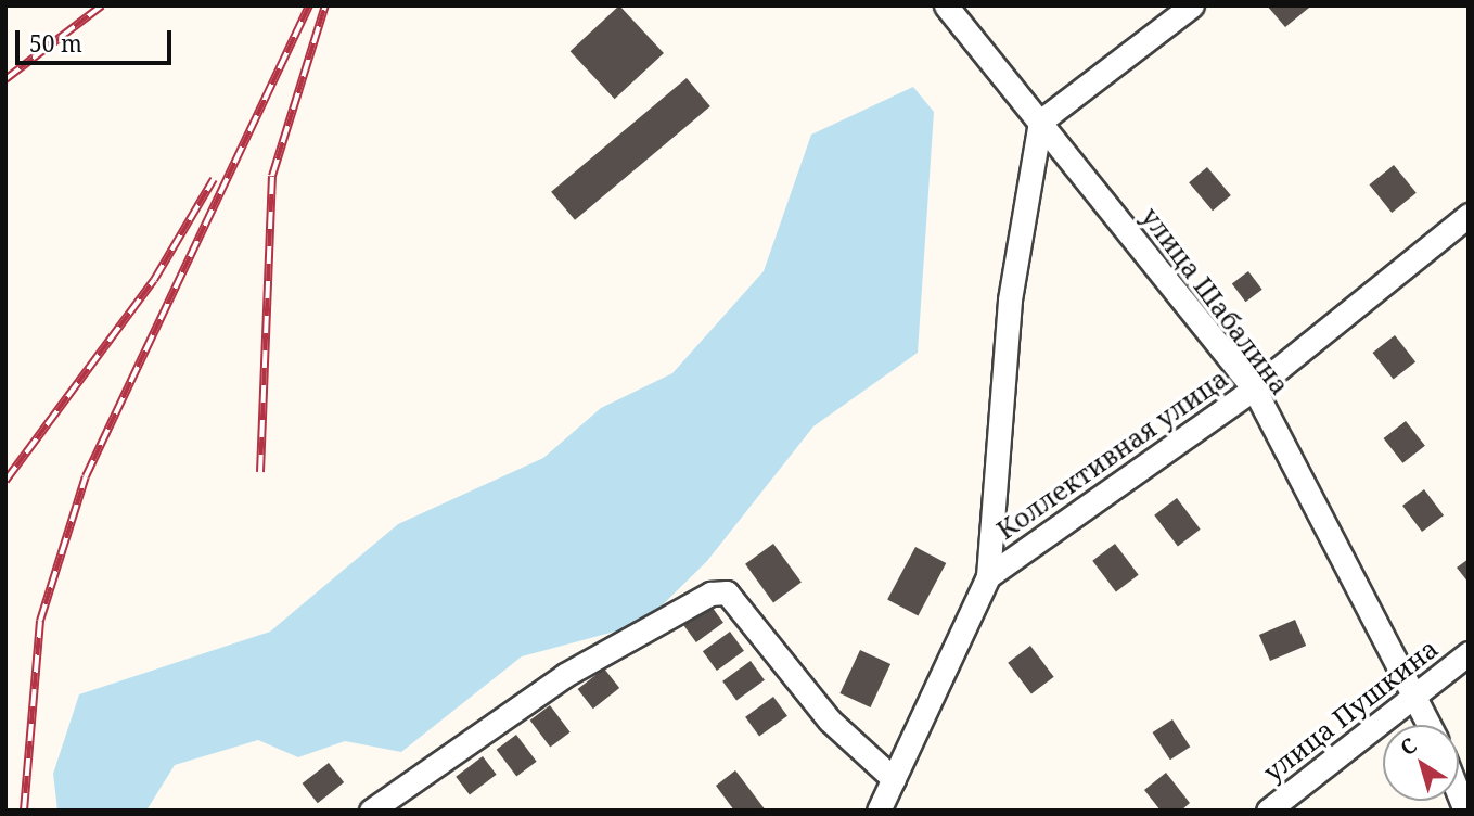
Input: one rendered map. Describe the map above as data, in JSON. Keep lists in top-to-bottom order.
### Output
{
  "streets": {
    "street": ["улица Шабалина", "Коллективная улица", "улица Пушкина"]
  },
  "crossings": [
    ["улица Шабалина", "Коллективная улица"],
    ["улица Шабалина", "улица Пушкина"]
  ],
  "scale_bar": "50 m",
  "north": "top left"
}
